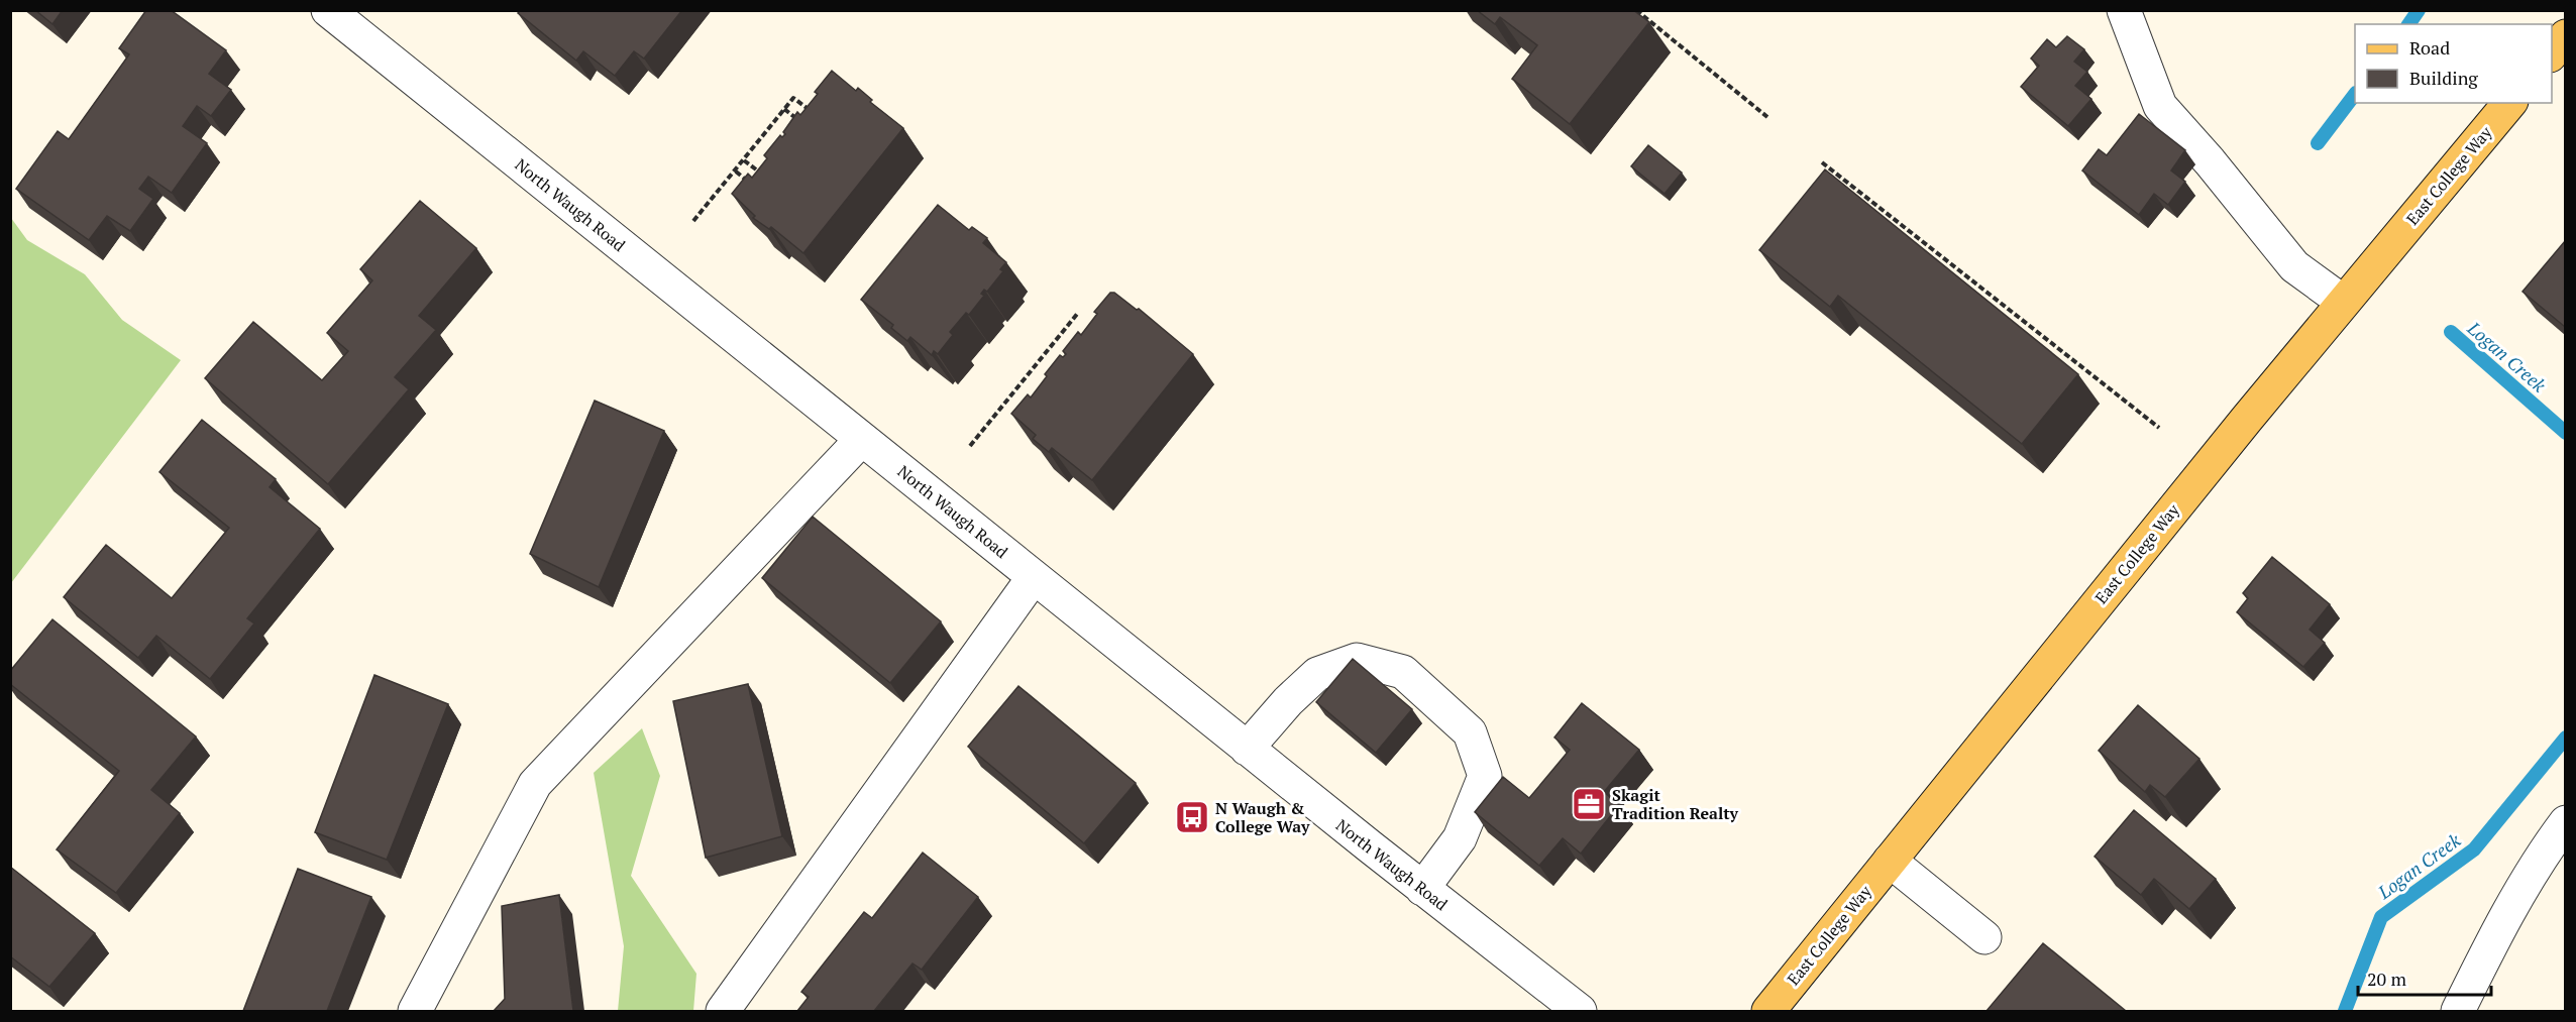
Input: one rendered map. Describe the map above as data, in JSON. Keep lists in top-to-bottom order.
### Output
{
  "streets": {
    "main road": ["East College Way"],
    "street": ["North Waugh Road"]
  },
  "water": ["Logan Creek"],
  "places": {
    "office": ["Skagit Tradition Realty"],
    "bus stop": ["N Waugh & College Way"]
  },
  "legend": ["Road", "Building"],
  "scale_bar": "20 m"
}
